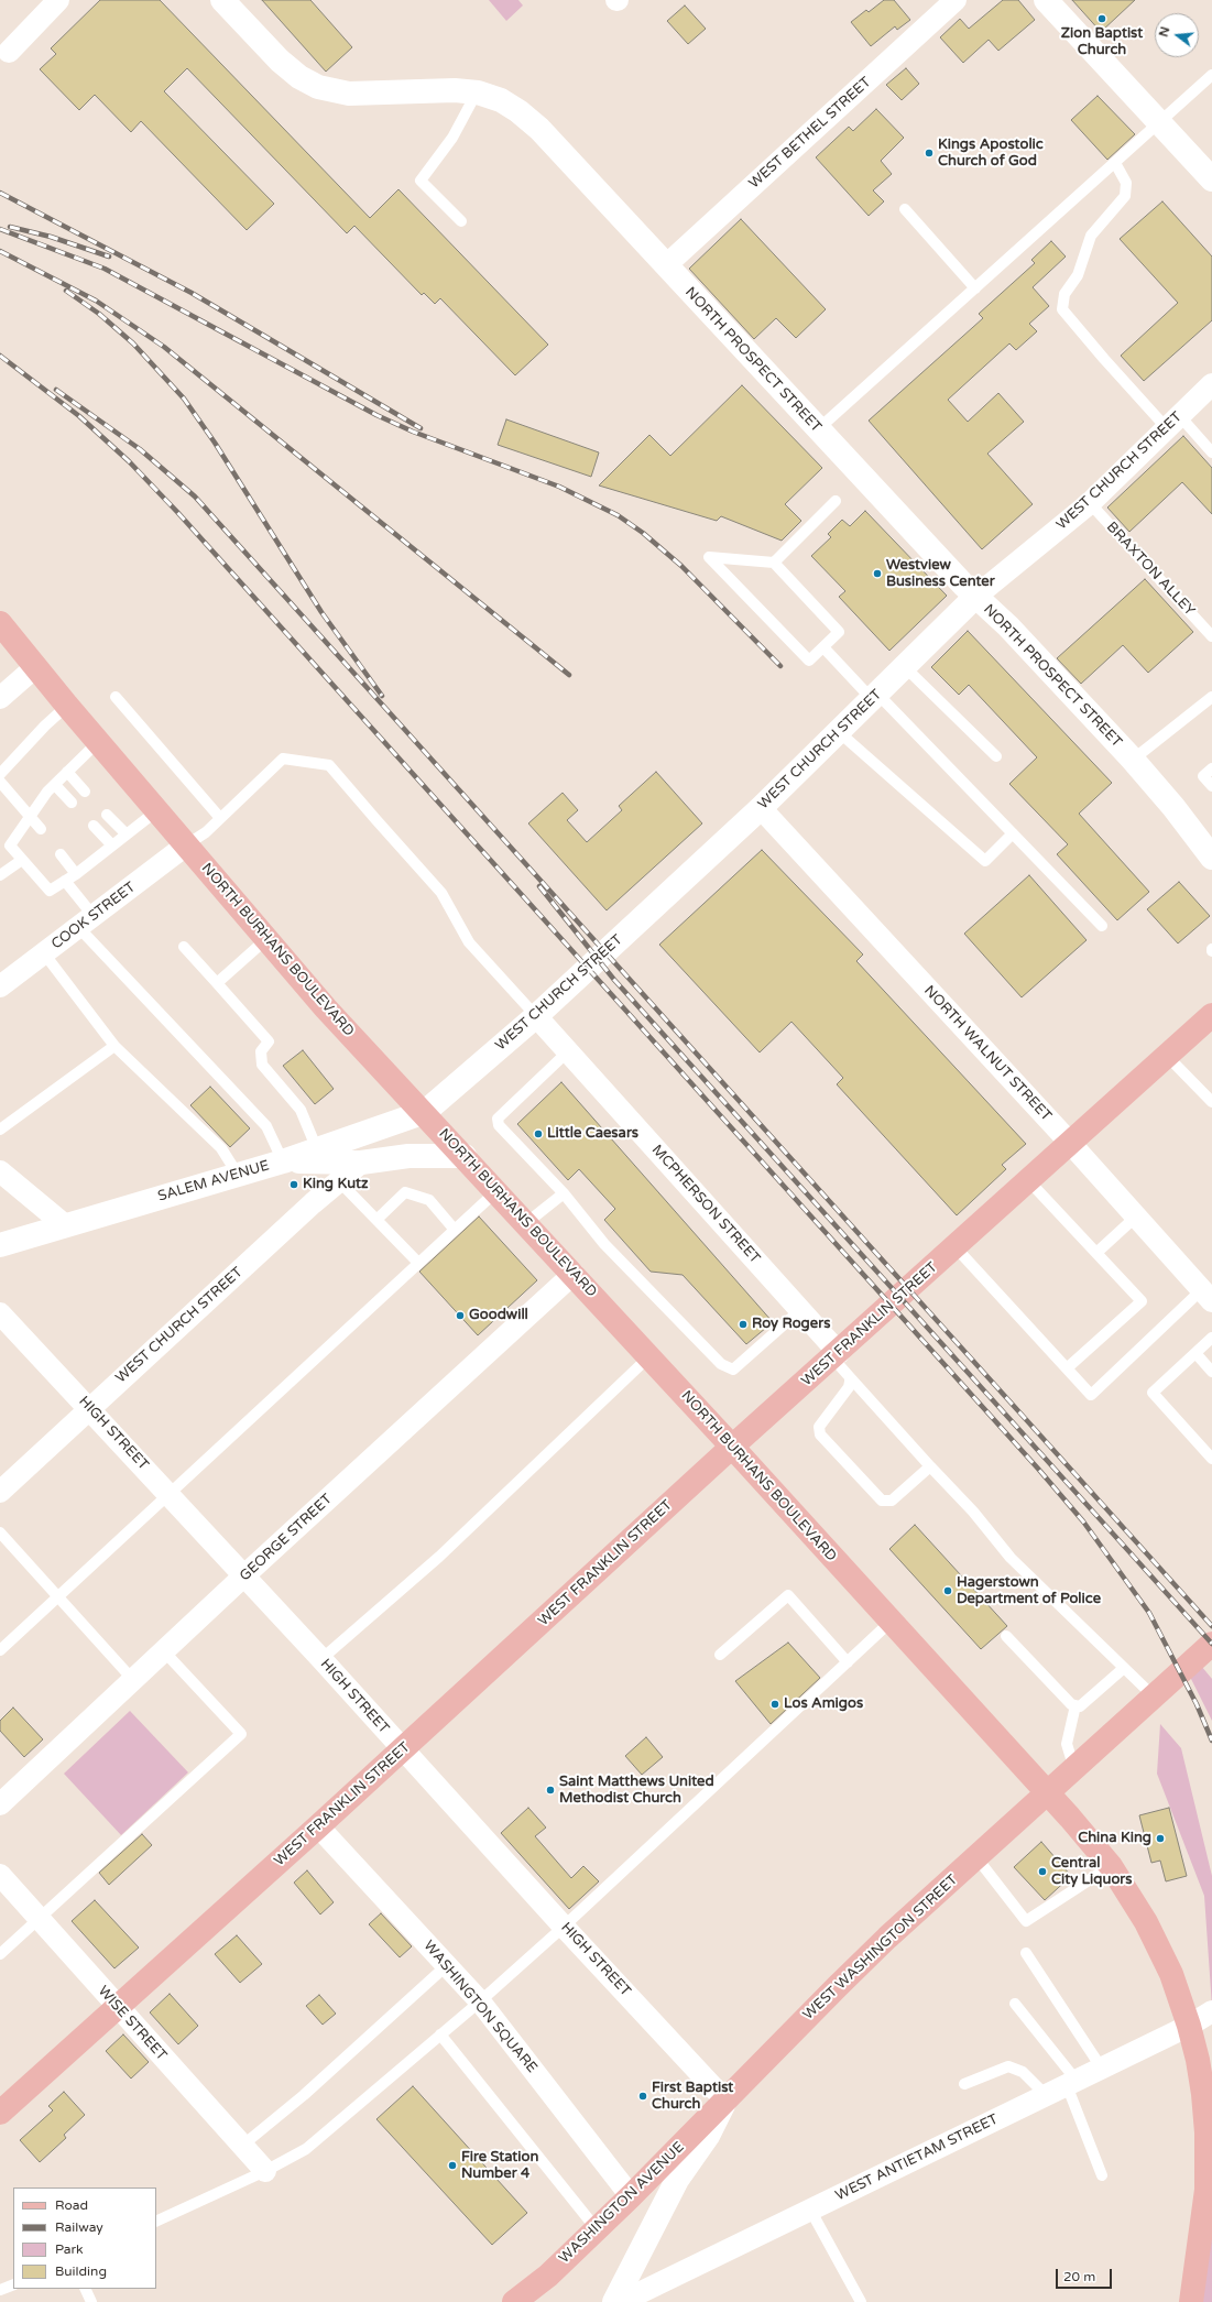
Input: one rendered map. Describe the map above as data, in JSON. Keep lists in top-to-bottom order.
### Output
{
  "streets": {
    "main road": [
      "NORTH PROSPECT STREET",
      "WEST CHURCH STREET",
      "NORTH BURHANS BOULEVARD",
      "SALEM AVENUE",
      "WEST FRANKLIN STREET",
      "WEST WASHINGTON STREET",
      "WASHINGTON AVENUE"
    ],
    "street": [
      "WEST BETHEL STREET",
      "COOK STREET",
      "NORTH WALNUT STREET",
      "MCPHERSON STREET",
      "HIGH STREET",
      "GEORGE STREET",
      "WASHINGTON SQUARE",
      "WISE STREET",
      "WEST ANTIETAM STREET"
    ],
    "lane": ["BRAXTON ALLEY"]
  },
  "crossings": [
    ["WEST BETHEL STREET", "NORTH PROSPECT STREET"],
    ["NORTH PROSPECT STREET", "WEST CHURCH STREET"],
    ["WEST CHURCH STREET", "BRAXTON ALLEY"],
    ["WEST CHURCH STREET", "NORTH BURHANS BOULEVARD"],
    ["WEST CHURCH STREET", "NORTH WALNUT STREET"],
    ["WEST CHURCH STREET", "SALEM AVENUE"],
    ["WEST CHURCH STREET", "MCPHERSON STREET"],
    ["WEST CHURCH STREET", "HIGH STREET"],
    ["COOK STREET", "NORTH BURHANS BOULEVARD"],
    ["NORTH BURHANS BOULEVARD", "SALEM AVENUE"],
    ["NORTH BURHANS BOULEVARD", "WEST FRANKLIN STREET"],
    ["NORTH BURHANS BOULEVARD", "GEORGE STREET"],
    ["NORTH BURHANS BOULEVARD", "WEST WASHINGTON STREET"],
    ["NORTH BURHANS BOULEVARD", "WEST ANTIETAM STREET"],
    ["NORTH WALNUT STREET", "WEST FRANKLIN STREET"],
    ["MCPHERSON STREET", "WEST FRANKLIN STREET"],
    ["WEST FRANKLIN STREET", "HIGH STREET"],
    ["WEST FRANKLIN STREET", "WASHINGTON SQUARE"],
    ["WEST FRANKLIN STREET", "WISE STREET"],
    ["HIGH STREET", "GEORGE STREET"],
    ["HIGH STREET", "WEST WASHINGTON STREET"],
    ["HIGH STREET", "WASHINGTON AVENUE"],
    ["WEST WASHINGTON STREET", "WASHINGTON AVENUE"],
    ["WASHINGTON SQUARE", "WASHINGTON AVENUE"]
  ],
  "places": [
    "Zion Baptist Church",
    "Kings Apostolic Church of God",
    "Westview Business Center",
    "Little Caesars",
    "King Kutz",
    "Goodwill",
    "Roy Rogers",
    "Hagerstown Department of Police",
    "Los Amigos",
    "Saint Matthews United Methodist Church",
    "China King",
    "Central City Liquors",
    "First Baptist Church",
    "Fire Station Number 4"
  ],
  "legend": [
    "Road",
    "Railway",
    "Park",
    "Building"
  ],
  "scale_bar": "20 m",
  "north": "left"
}
